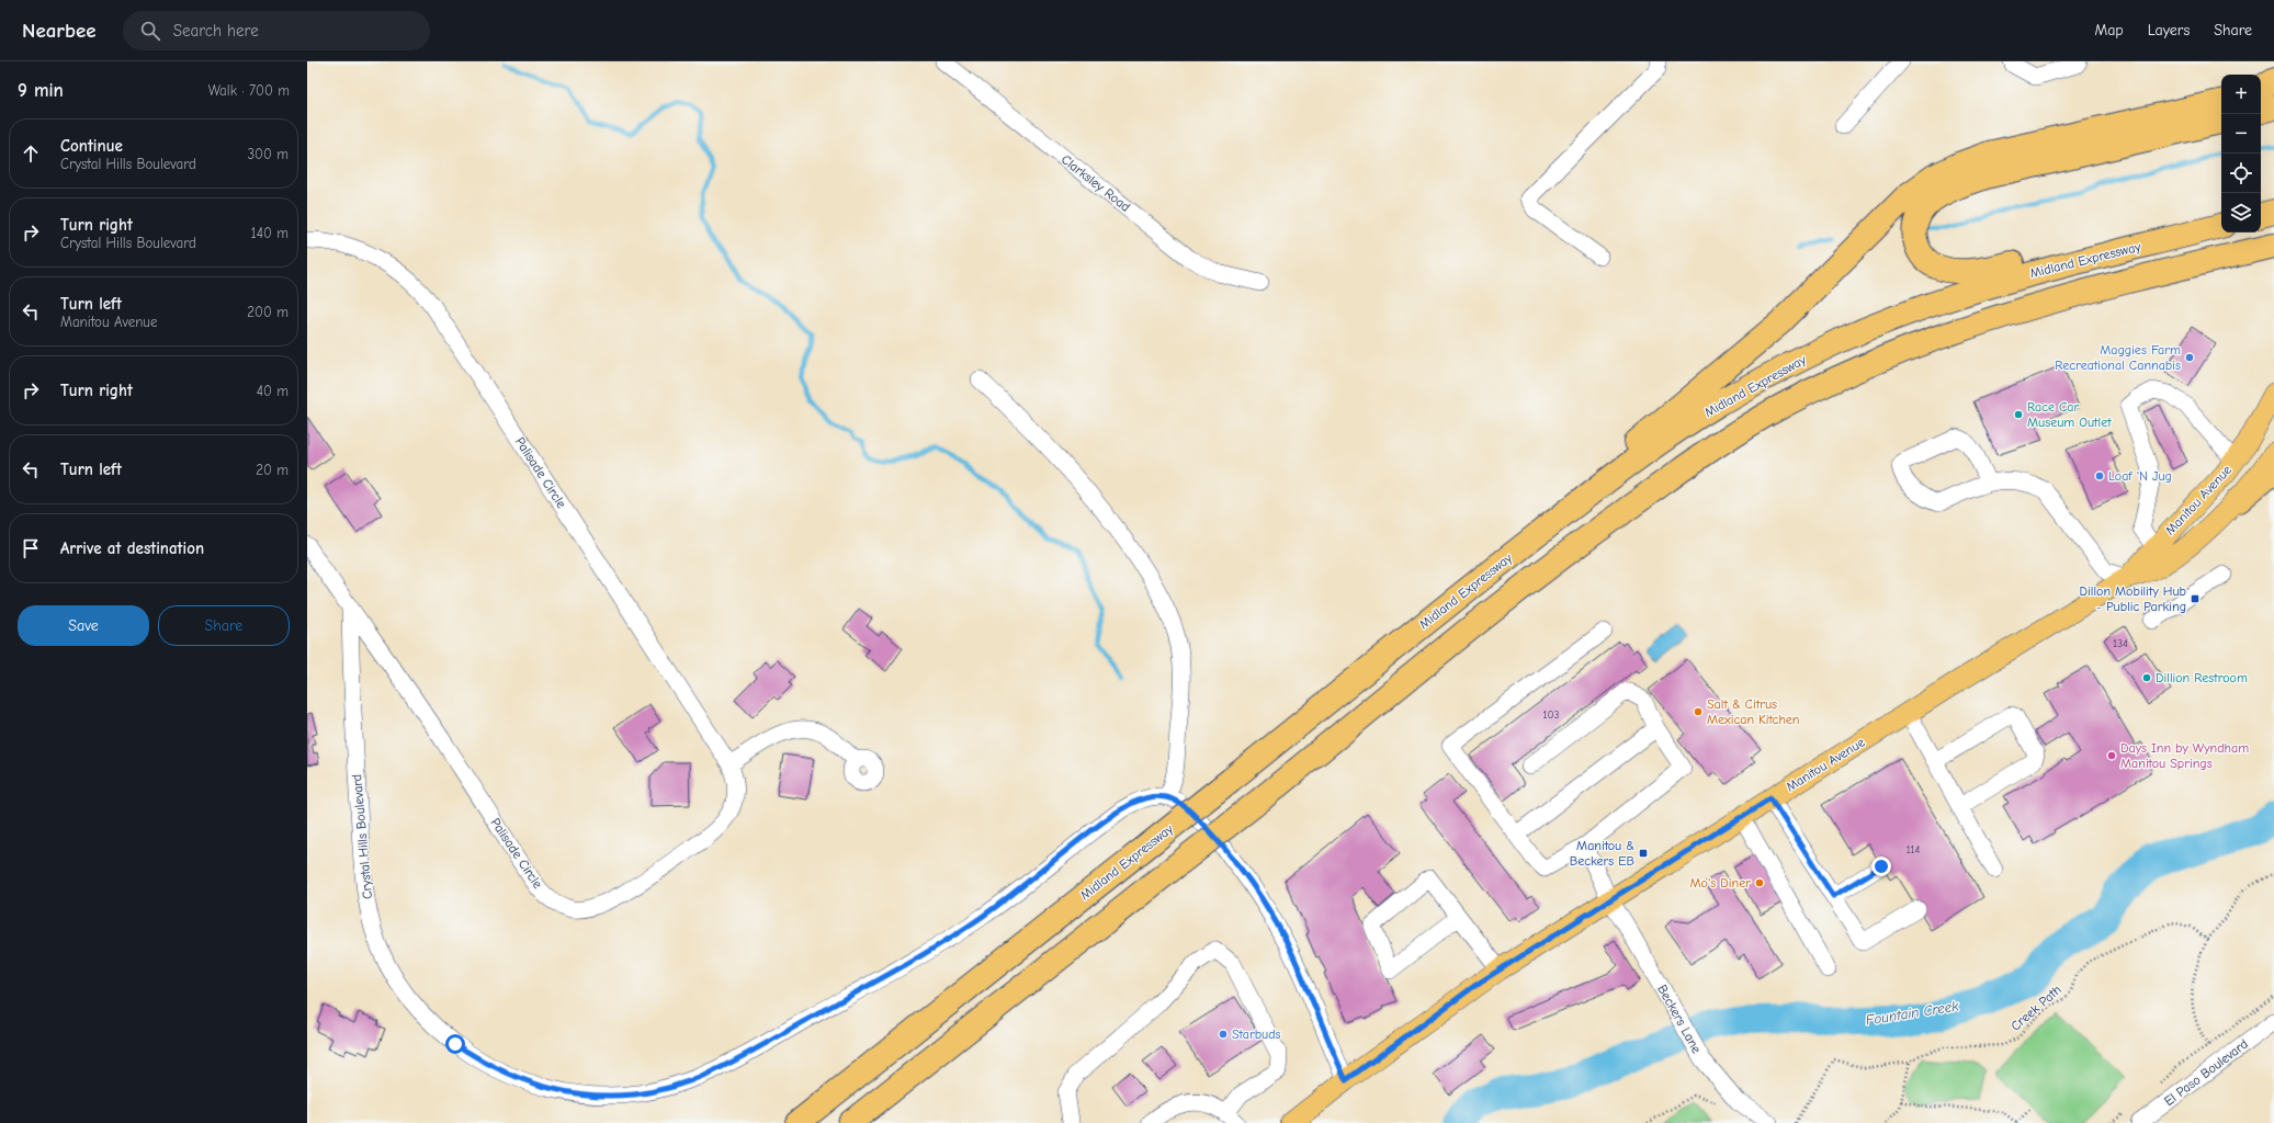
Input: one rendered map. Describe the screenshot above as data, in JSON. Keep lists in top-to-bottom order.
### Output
{
  "streets": {
    "highway": ["Midland Expressway"],
    "main road": ["Manitou Avenue"],
    "street": [
      "Clarksley Road",
      "Palisade Circle",
      "Crystal Hills Boulevard",
      "Beckers Lane",
      "El Paso Boulevard"
    ],
    "path": ["Creek Path"]
  },
  "crossings": [
    ["Palisade Circle", "Crystal Hills Boulevard"],
    ["Manitou Avenue", "Beckers Lane"]
  ],
  "water": ["Fountain Creek"],
  "places": {
    "other": [
      "Maggies Farm Recreational Cannabis",
      "Race Car Museum Outlet",
      "Loaf 'N Jug",
      "Dillion Restroom",
      "Salt & Citrus Mexican Kitchen",
      "Days Inn by Wyndham Manitou Springs",
      "Mo's Diner",
      "Starbuds"
    ],
    "transit": ["Dillon Mobility Hub - Public Parking", "Manitou & Beckers EB"]
  },
  "house_numbers": ["134", "103", "114"],
  "page": {
    "header": "Nearbee",
    "search": "Search here",
    "nav": ["Map", "Layers", "Share"],
    "heading": ["9 min", "Walk · 700 m"],
    "map_buttons": ["+", "−"],
    "list": [
      ["Continue", "Crystal Hills Boulevard", "300 m"],
      ["Turn right", "Crystal Hills Boulevard", "140 m"],
      ["Turn left", "Manitou Avenue", "200 m"],
      ["Turn right", "40 m"],
      ["Turn left", "20 m"],
      "Arrive at destination"
    ],
    "buttons": ["Save", "Share"]
  }
}
